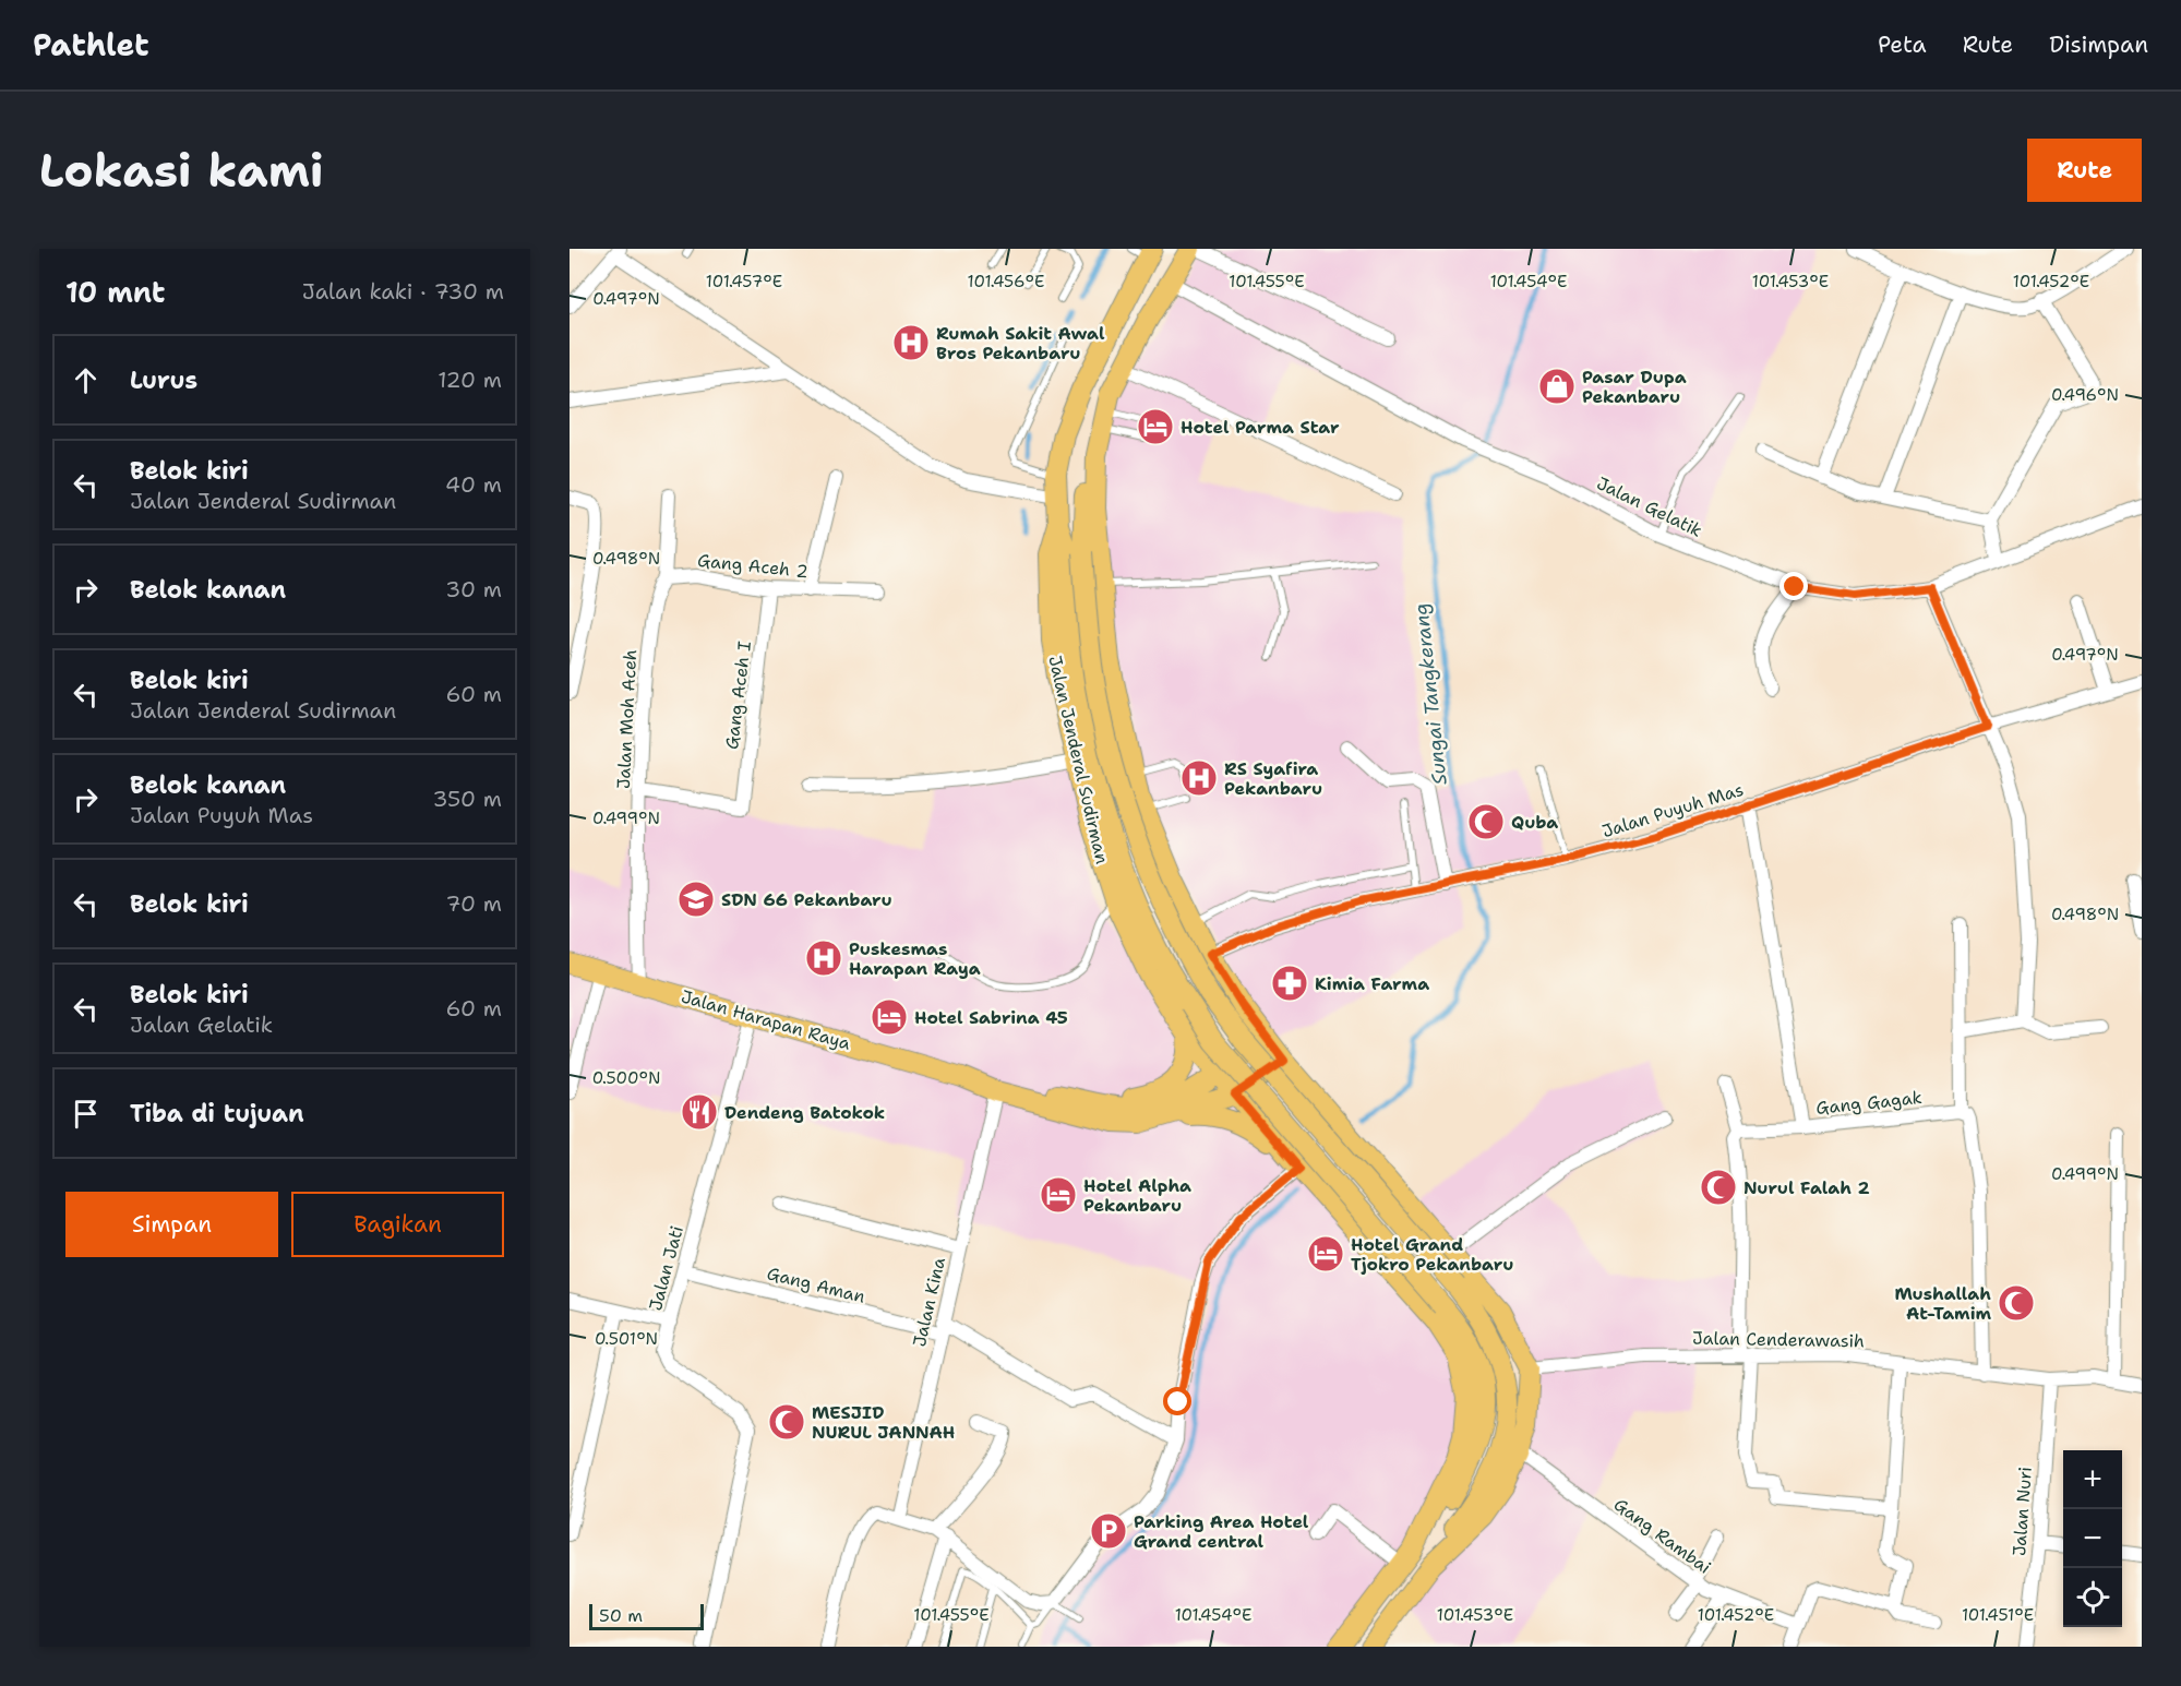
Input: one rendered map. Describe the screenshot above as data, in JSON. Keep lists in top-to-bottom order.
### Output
{
  "streets": {
    "main road": ["Jalan Jenderal Sudirman", "Jalan Harapan Raya"],
    "street": [
      "Jalan Gelatik",
      "Gang Aceh 2",
      "Gang Aceh I",
      "Jalan Moh Aceh",
      "Jalan Puyuh Mas",
      "Gang Gagak",
      "Jalan Jati",
      "Gang Aman",
      "Jalan Kina",
      "Jalan Cenderawasih",
      "Jalan Nuri",
      "Gang Rambai"
    ]
  },
  "crossings": [
    ["Gang Aceh 2", "Gang Aceh I"],
    ["Gang Aceh 2", "Jalan Moh Aceh"],
    ["Gang Aceh I", "Jalan Moh Aceh"],
    ["Jalan Moh Aceh", "Jalan Harapan Raya"],
    ["Jalan Jenderal Sudirman", "Jalan Harapan Raya"],
    ["Jalan Jenderal Sudirman", "Jalan Cenderawasih"],
    ["Jalan Jenderal Sudirman", "Gang Rambai"],
    ["Jalan Puyuh Mas", "Gang Gagak"],
    ["Jalan Harapan Raya", "Jalan Jati"],
    ["Jalan Harapan Raya", "Jalan Kina"],
    ["Jalan Jati", "Gang Aman"],
    ["Gang Aman", "Jalan Kina"],
    ["Jalan Cenderawasih", "Jalan Nuri"]
  ],
  "water": ["Sungai Tangkerang"],
  "places": {
    "hospital": ["Rumah Sakit Awal Bros Pekanbaru", "RS Syafira Pekanbaru", "Puskesmas Harapan Raya"],
    "shop": ["Pasar Dupa Pekanbaru"],
    "hotel": [
      "Hotel Parma Star",
      "Hotel Sabrina 45",
      "Hotel Alpha Pekanbaru",
      "Hotel Grand Tjokro Pekanbaru"
    ],
    "mosque": [
      "Quba",
      "Nurul Falah 2",
      "Mushallah At-Tamim",
      "MESJID NURUL JANNAH"
    ],
    "school or university": ["SDN 66 Pekanbaru"],
    "pharmacy": ["Kimia Farma"],
    "restaurant": ["Dendeng Batokok"],
    "parking": ["Parking Area Hotel Grand central"]
  },
  "scale_bar": "50 m",
  "page": {
    "header": "Pathlet",
    "nav": ["Peta", "Rute", "Disimpan"],
    "buttons": [
      "Rute",
      ["Simpan", "Bagikan"]
    ],
    "title": "Lokasi kami",
    "heading": ["10 mnt", "Jalan kaki · 730 m"],
    "list": [
      ["Lurus", "120 m"],
      ["Belok kiri", "Jalan Jenderal Sudirman", "40 m"],
      ["Belok kanan", "30 m"],
      ["Belok kiri", "Jalan Jenderal Sudirman", "60 m"],
      ["Belok kanan", "Jalan Puyuh Mas", "350 m"],
      ["Belok kiri", "70 m"],
      ["Belok kiri", "Jalan Gelatik", "60 m"],
      "Tiba di tujuan"
    ],
    "map_buttons": ["+", "−"],
    "scale": "50 m"
  },
  "coordinates": [
    "101.457°E",
    "101.456°E",
    "101.455°E",
    "101.454°E",
    "101.453°E",
    "101.452°E",
    "0.497°N",
    "0.496°N",
    "0.498°N",
    "0.499°N",
    "0.500°N",
    "0.501°N",
    "101.451°E"
  ]
}
